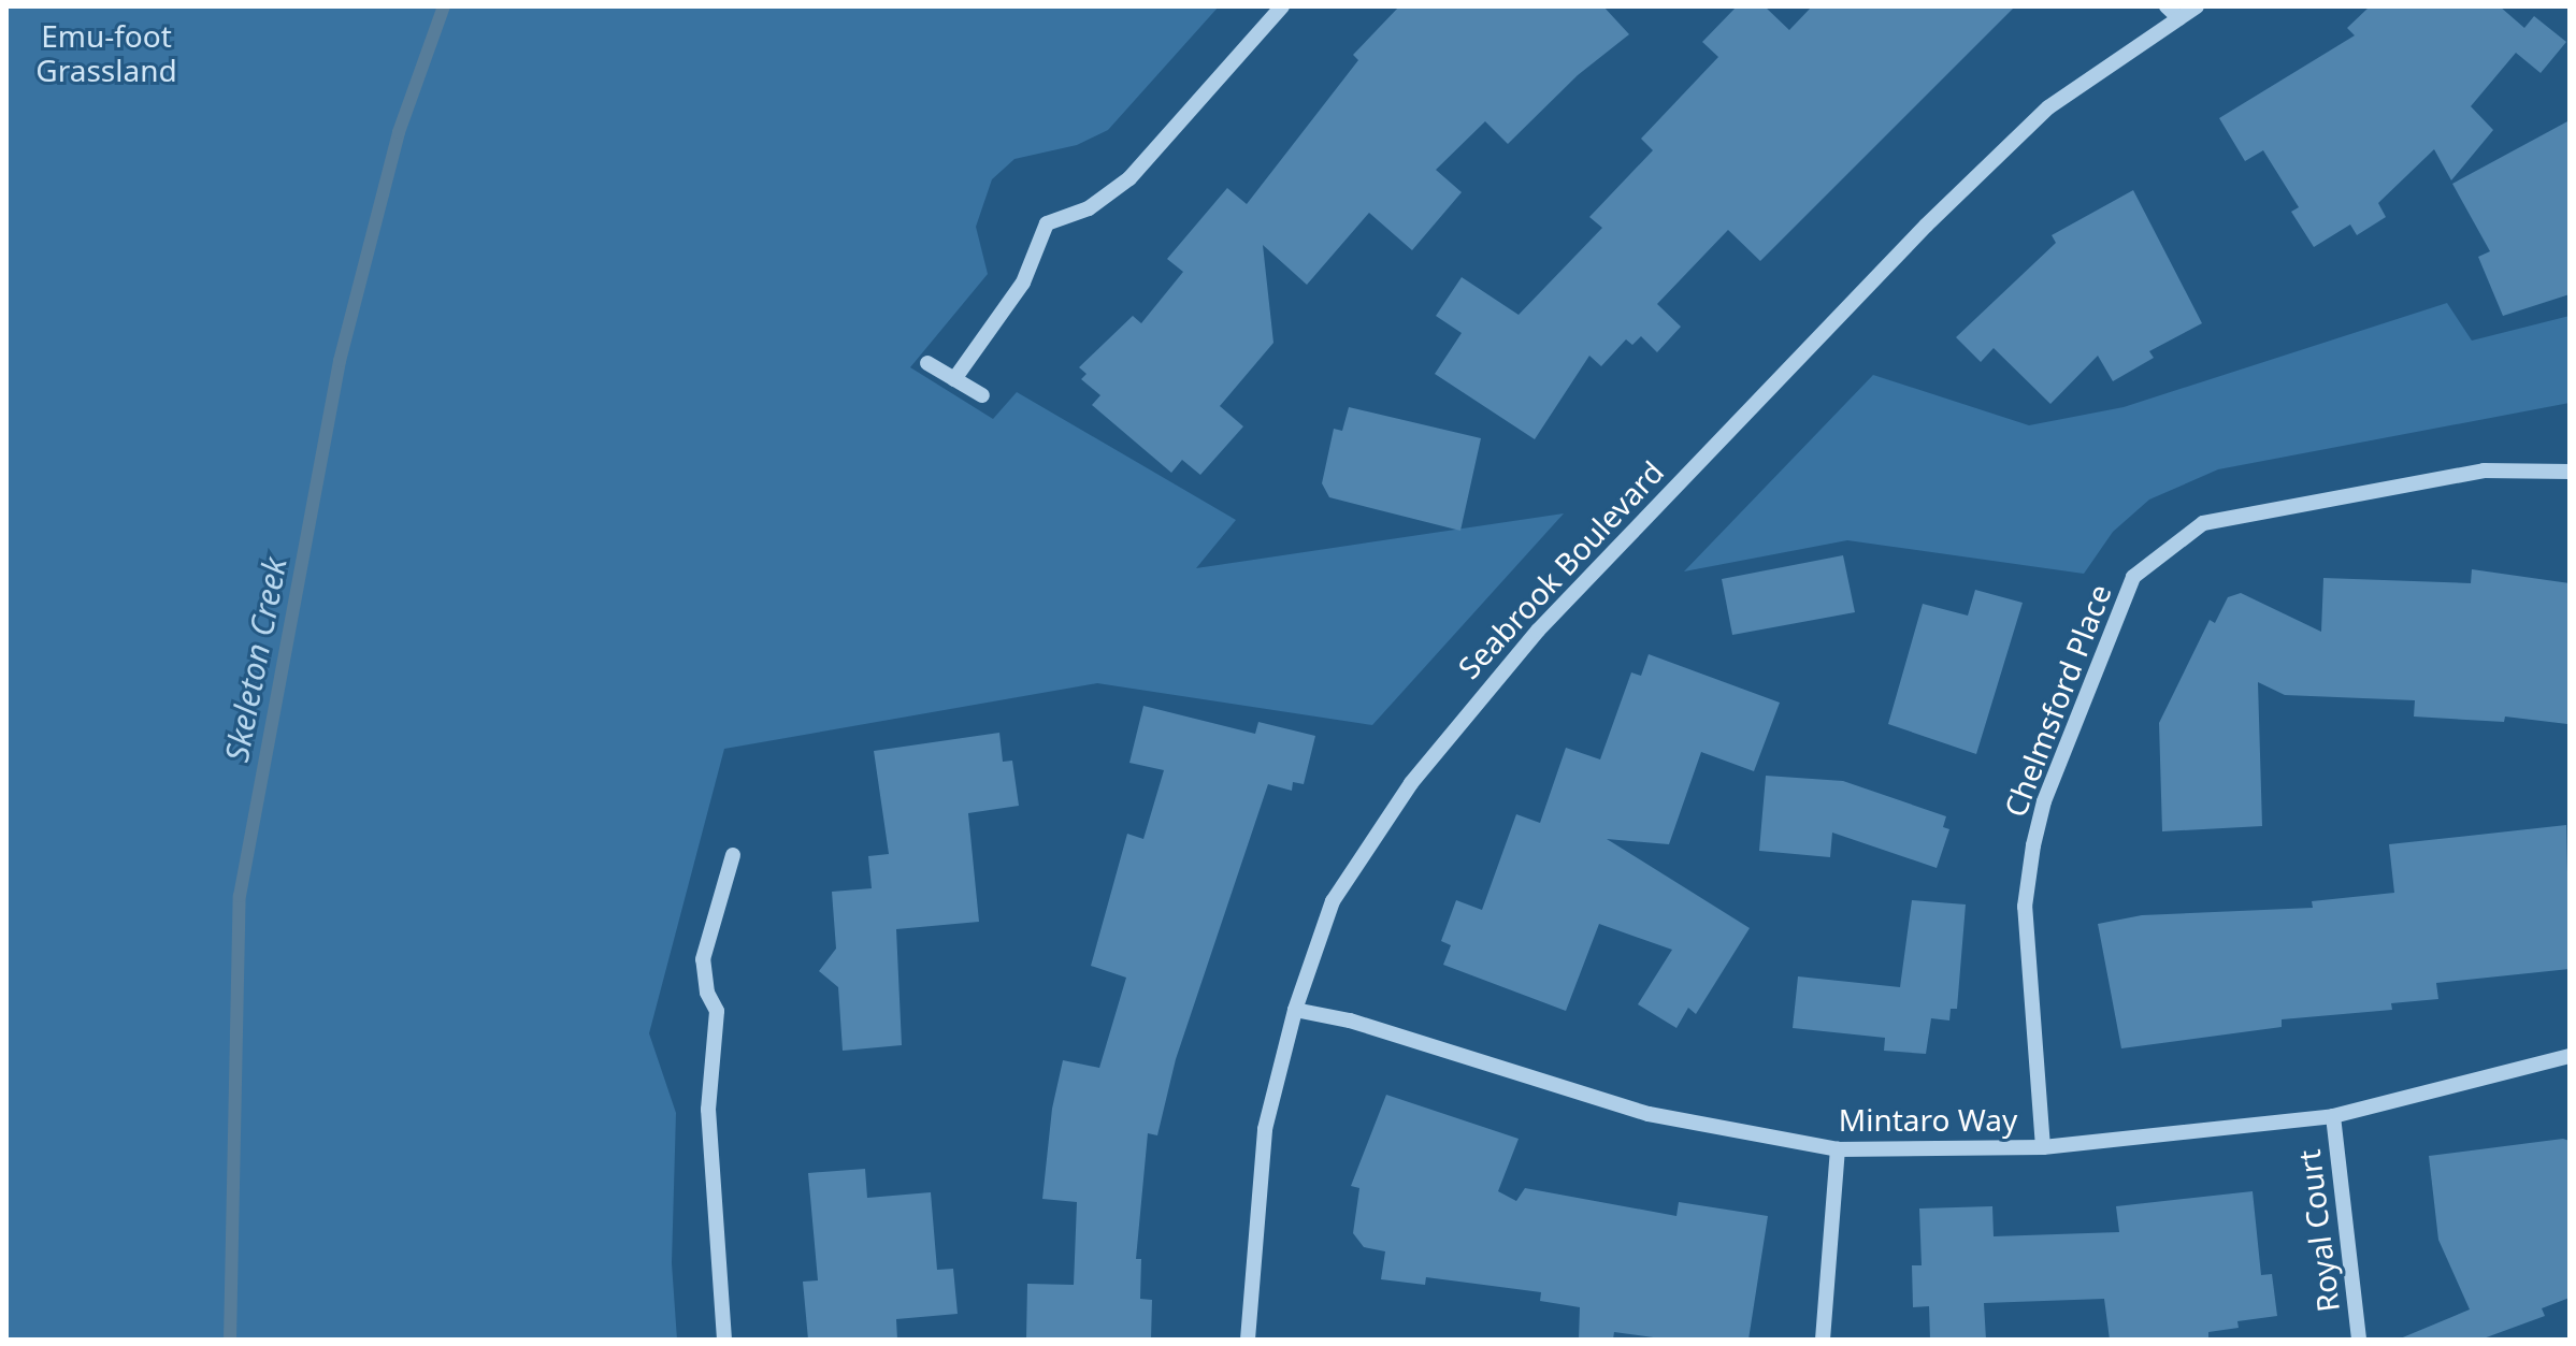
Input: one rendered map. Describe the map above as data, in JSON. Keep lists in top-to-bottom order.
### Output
{
  "streets": {
    "street": [
      "Seabrook Boulevard",
      "Chelmsford Place",
      "Mintaro Way",
      "Royal Court"
    ]
  },
  "crossings": [
    ["Seabrook Boulevard", "Mintaro Way"],
    ["Chelmsford Place", "Mintaro Way"],
    ["Mintaro Way", "Royal Court"]
  ],
  "water": ["Skeleton Creek"],
  "parks": ["Emu-foot Grassland"]
}
